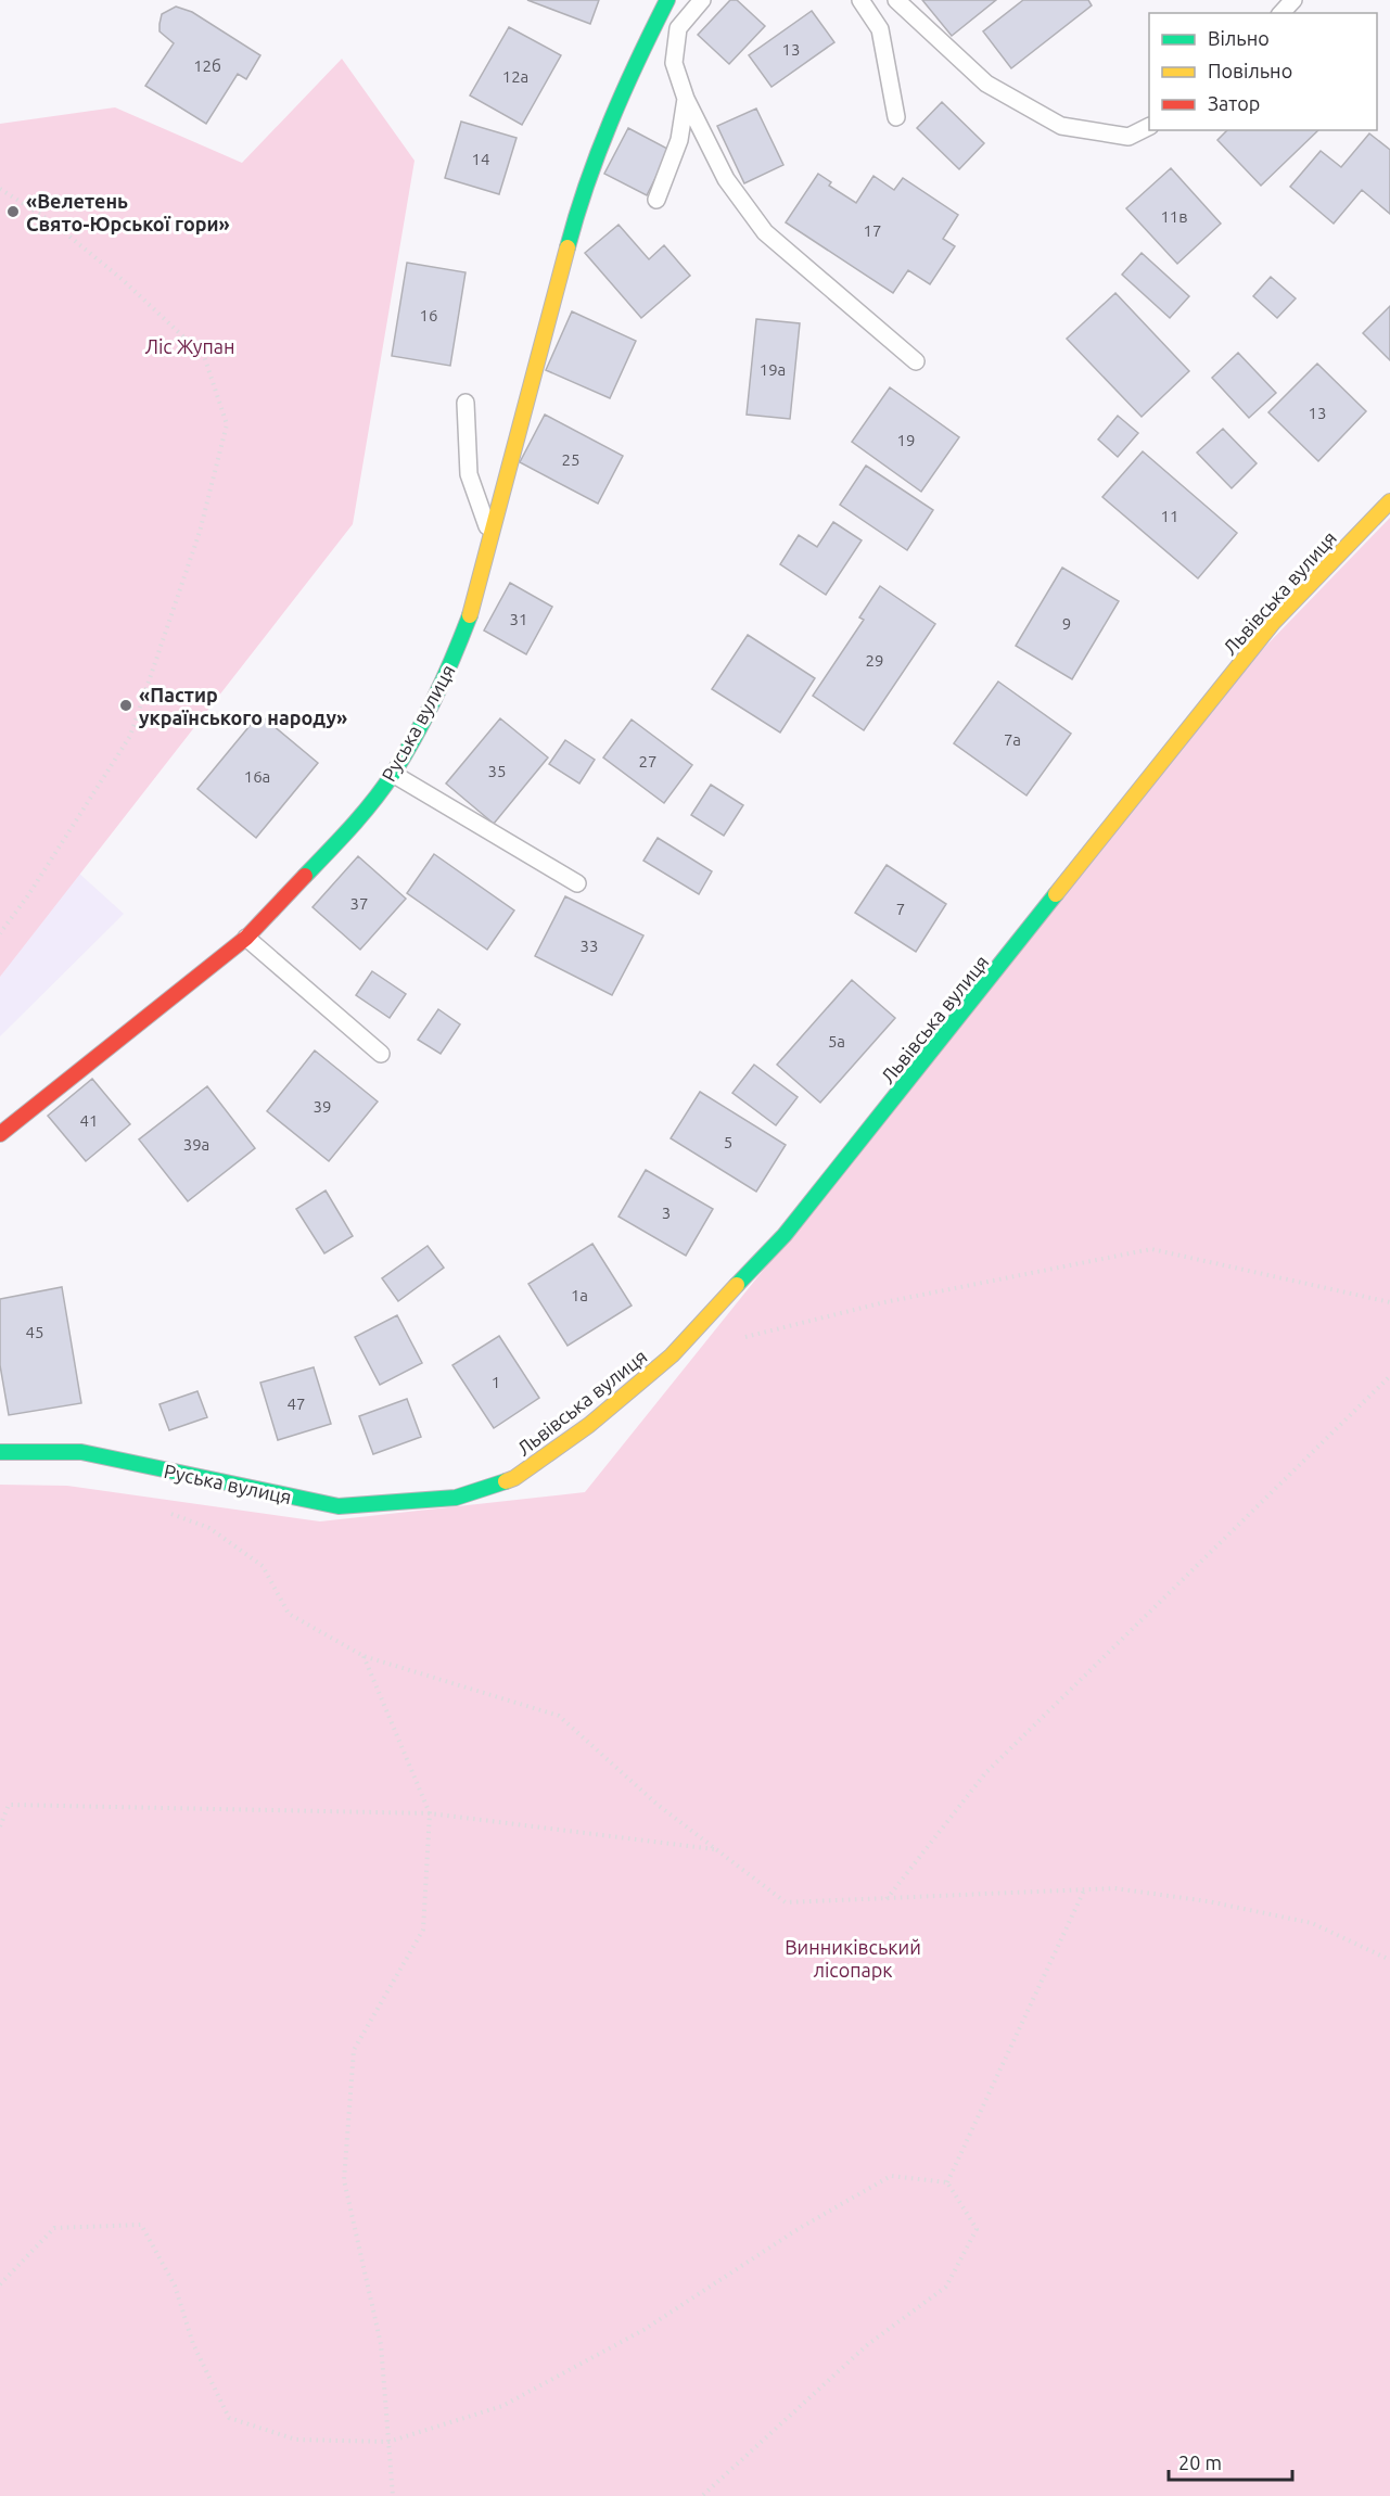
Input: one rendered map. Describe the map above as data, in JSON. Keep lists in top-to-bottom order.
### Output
{
  "streets": {
    "street": ["Львівська вулиця", "Руська вулиця"]
  },
  "crossings": [
    ["Львівська вулиця", "Руська вулиця"]
  ],
  "parks": ["Ліс Жупан", "Винниківський лісопарк"],
  "places": ["«Велетень Свято-Юрської гори»", "«Пастир українського народу»"],
  "house_numbers": [
    "13",
    "12б",
    "12а",
    "14",
    "11в",
    "17",
    "16",
    "19а",
    "13",
    "19",
    "25",
    "11",
    "31",
    "9",
    "29",
    "7а",
    "27",
    "35",
    "16а",
    "37",
    "7",
    "33",
    "5а",
    "39",
    "41",
    "5",
    "39а",
    "3",
    "1а",
    "45",
    "1",
    "47"
  ],
  "legend": ["Вільно", "Повільно", "Затор"],
  "scale_bar": "20 m"
}
